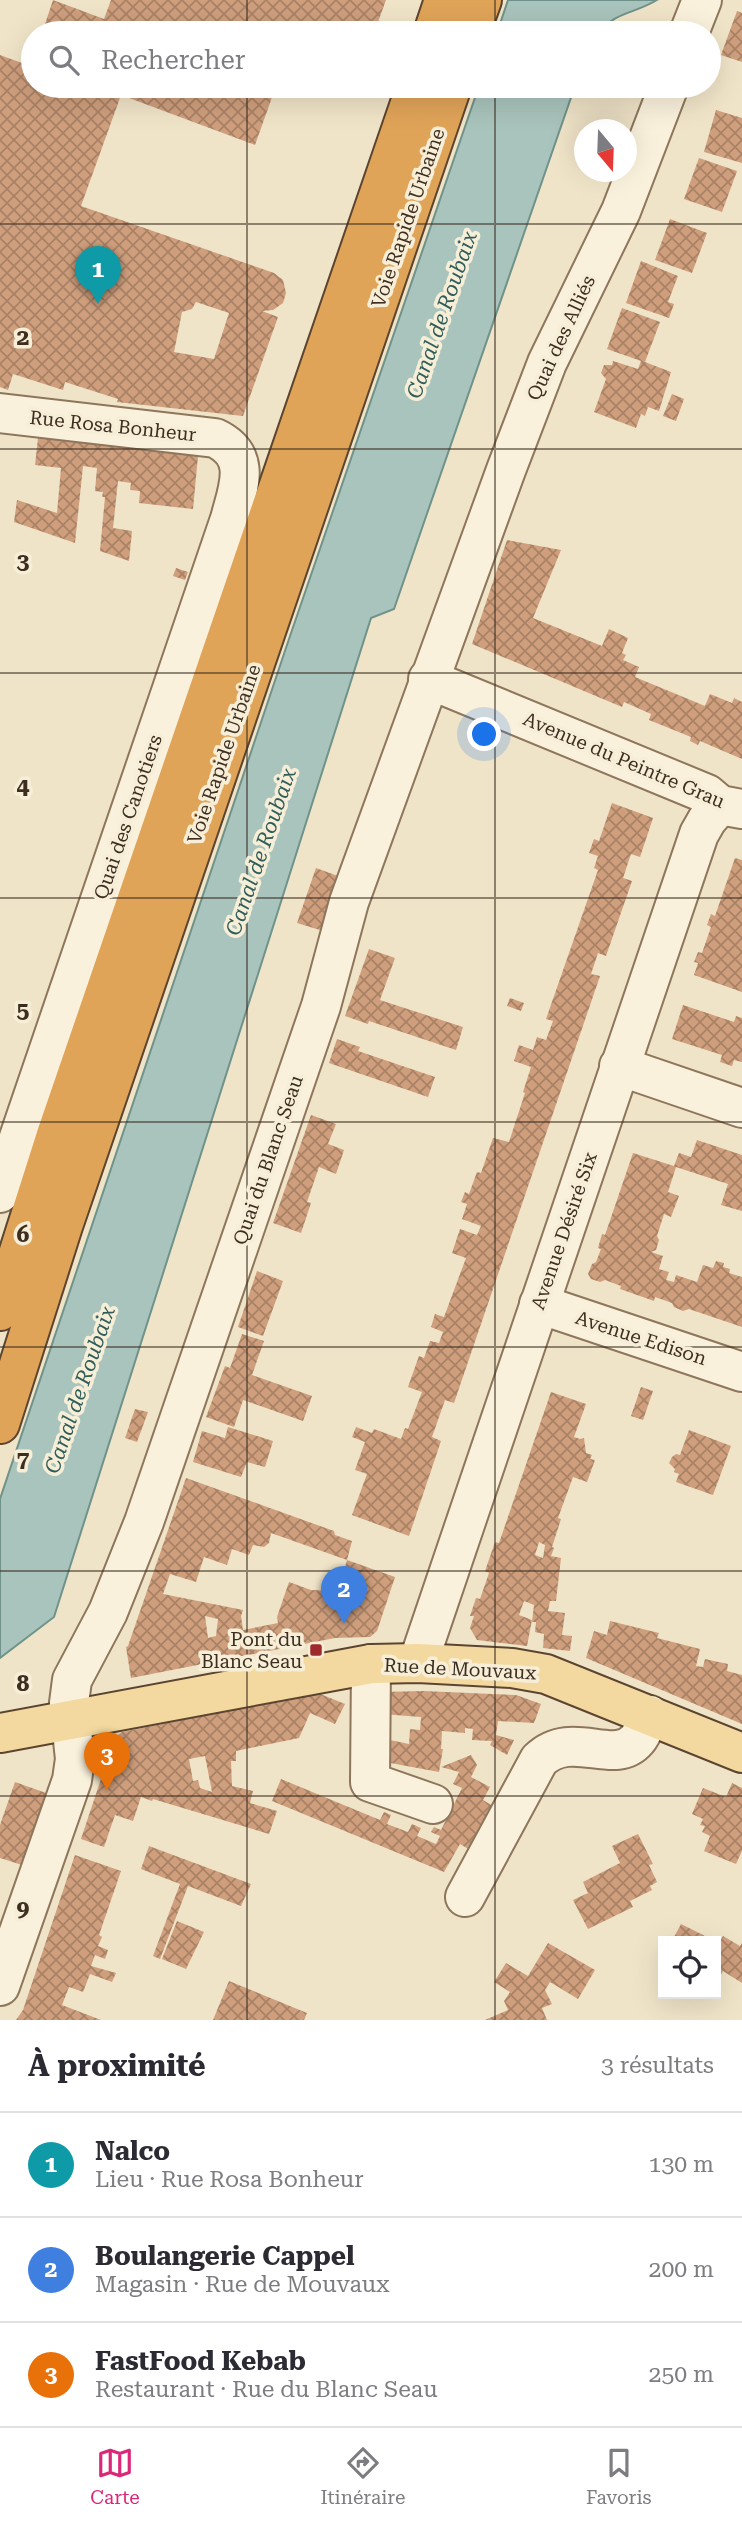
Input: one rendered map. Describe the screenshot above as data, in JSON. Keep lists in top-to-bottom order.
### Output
{
  "streets": {
    "highway": ["Voie Rapide Urbaine"],
    "main road": ["Rue de Mouvaux"],
    "street": [
      "Quai des Alliés",
      "Rue Rosa Bonheur",
      "Avenue du Peintre Grau",
      "Quai des Canotiers",
      "Quai du Blanc Seau",
      "Avenue Désiré Six",
      "Avenue Edison"
    ]
  },
  "crossings": [
    ["Quai des Alliés", "Quai du Blanc Seau"],
    ["Rue Rosa Bonheur", "Quai des Canotiers"],
    ["Avenue du Peintre Grau", "Quai du Blanc Seau"],
    ["Avenue du Peintre Grau", "Avenue Désiré Six"],
    ["Quai du Blanc Seau", "Rue de Mouvaux"],
    ["Avenue Désiré Six", "Avenue Edison"],
    ["Avenue Désiré Six", "Rue de Mouvaux"]
  ],
  "water": ["Canal de Roubaix"],
  "places": {
    "transit": ["Pont du Blanc Seau"]
  },
  "north": "bottom",
  "page": {
    "search": "Rechercher",
    "pins": ["1", "2", "3"],
    "heading": ["À proximité", "3 résultats"],
    "list": [
      {
        "mark": "1",
        "name": "Nalco",
        "note": "Lieu · Rue Rosa Bonheur",
        "value": "130 m"
      },
      {
        "mark": "2",
        "name": "Boulangerie Cappel",
        "note": "Magasin · Rue de Mouvaux",
        "value": "200 m"
      },
      {
        "mark": "3",
        "name": "FastFood Kebab",
        "note": "Restaurant · Rue du Blanc Seau",
        "value": "250 m"
      }
    ],
    "nav": ["Carte", "Itinéraire", "Favoris"]
  },
  "grid": {
    "rows": [
      "2",
      "3",
      "4",
      "5",
      "6",
      "7",
      "8",
      "9"
    ]
  }
}
